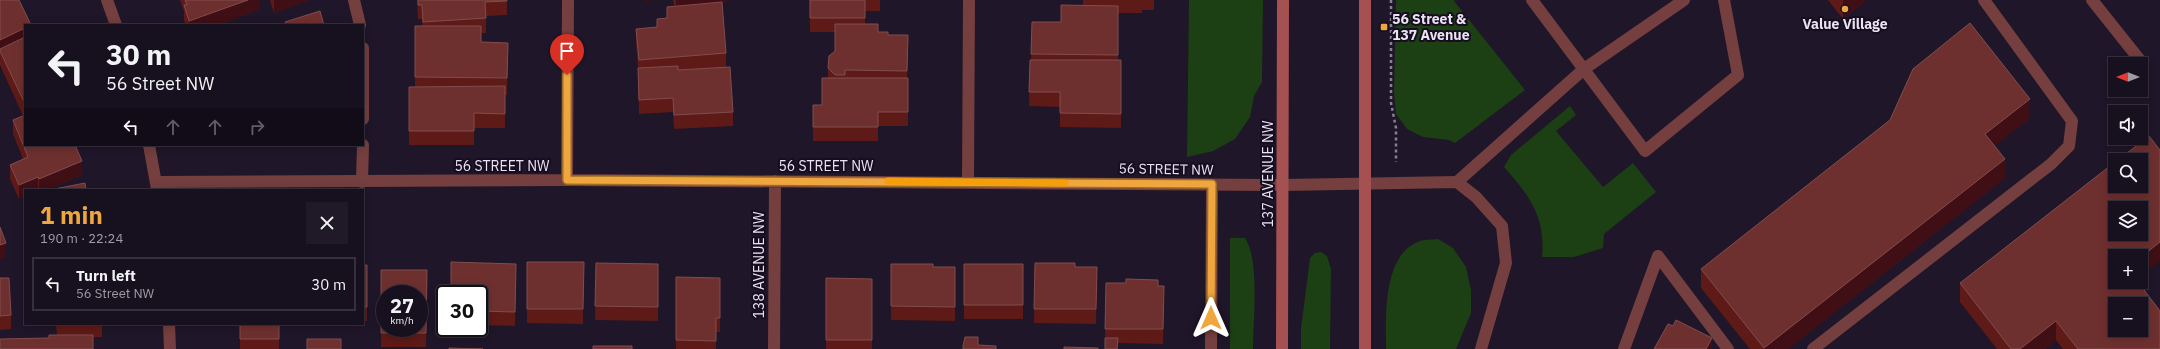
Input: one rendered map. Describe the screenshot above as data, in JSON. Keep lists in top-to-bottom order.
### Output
{
  "streets": {
    "main road": ["137 AVENUE NW"],
    "street": ["56 STREET NW", "138 AVENUE NW"]
  },
  "crossings": [
    ["56 STREET NW", "137 AVENUE NW"],
    ["56 STREET NW", "138 AVENUE NW"]
  ],
  "places": {
    "other": ["Value Village"],
    "transit": ["56 Street & 137 Avenue"]
  },
  "north": "left",
  "page": {
    "turn": ["30 m", "56 Street NW"],
    "map_buttons": ["+", "−"],
    "heading": ["1 min", "190 m · 22:24"],
    "list": [
      {
        "name": "Turn left",
        "note": "56 Street NW",
        "value": "30 m"
      }
    ],
    "speed": "27 km/h",
    "limit": "30"
  }
}
